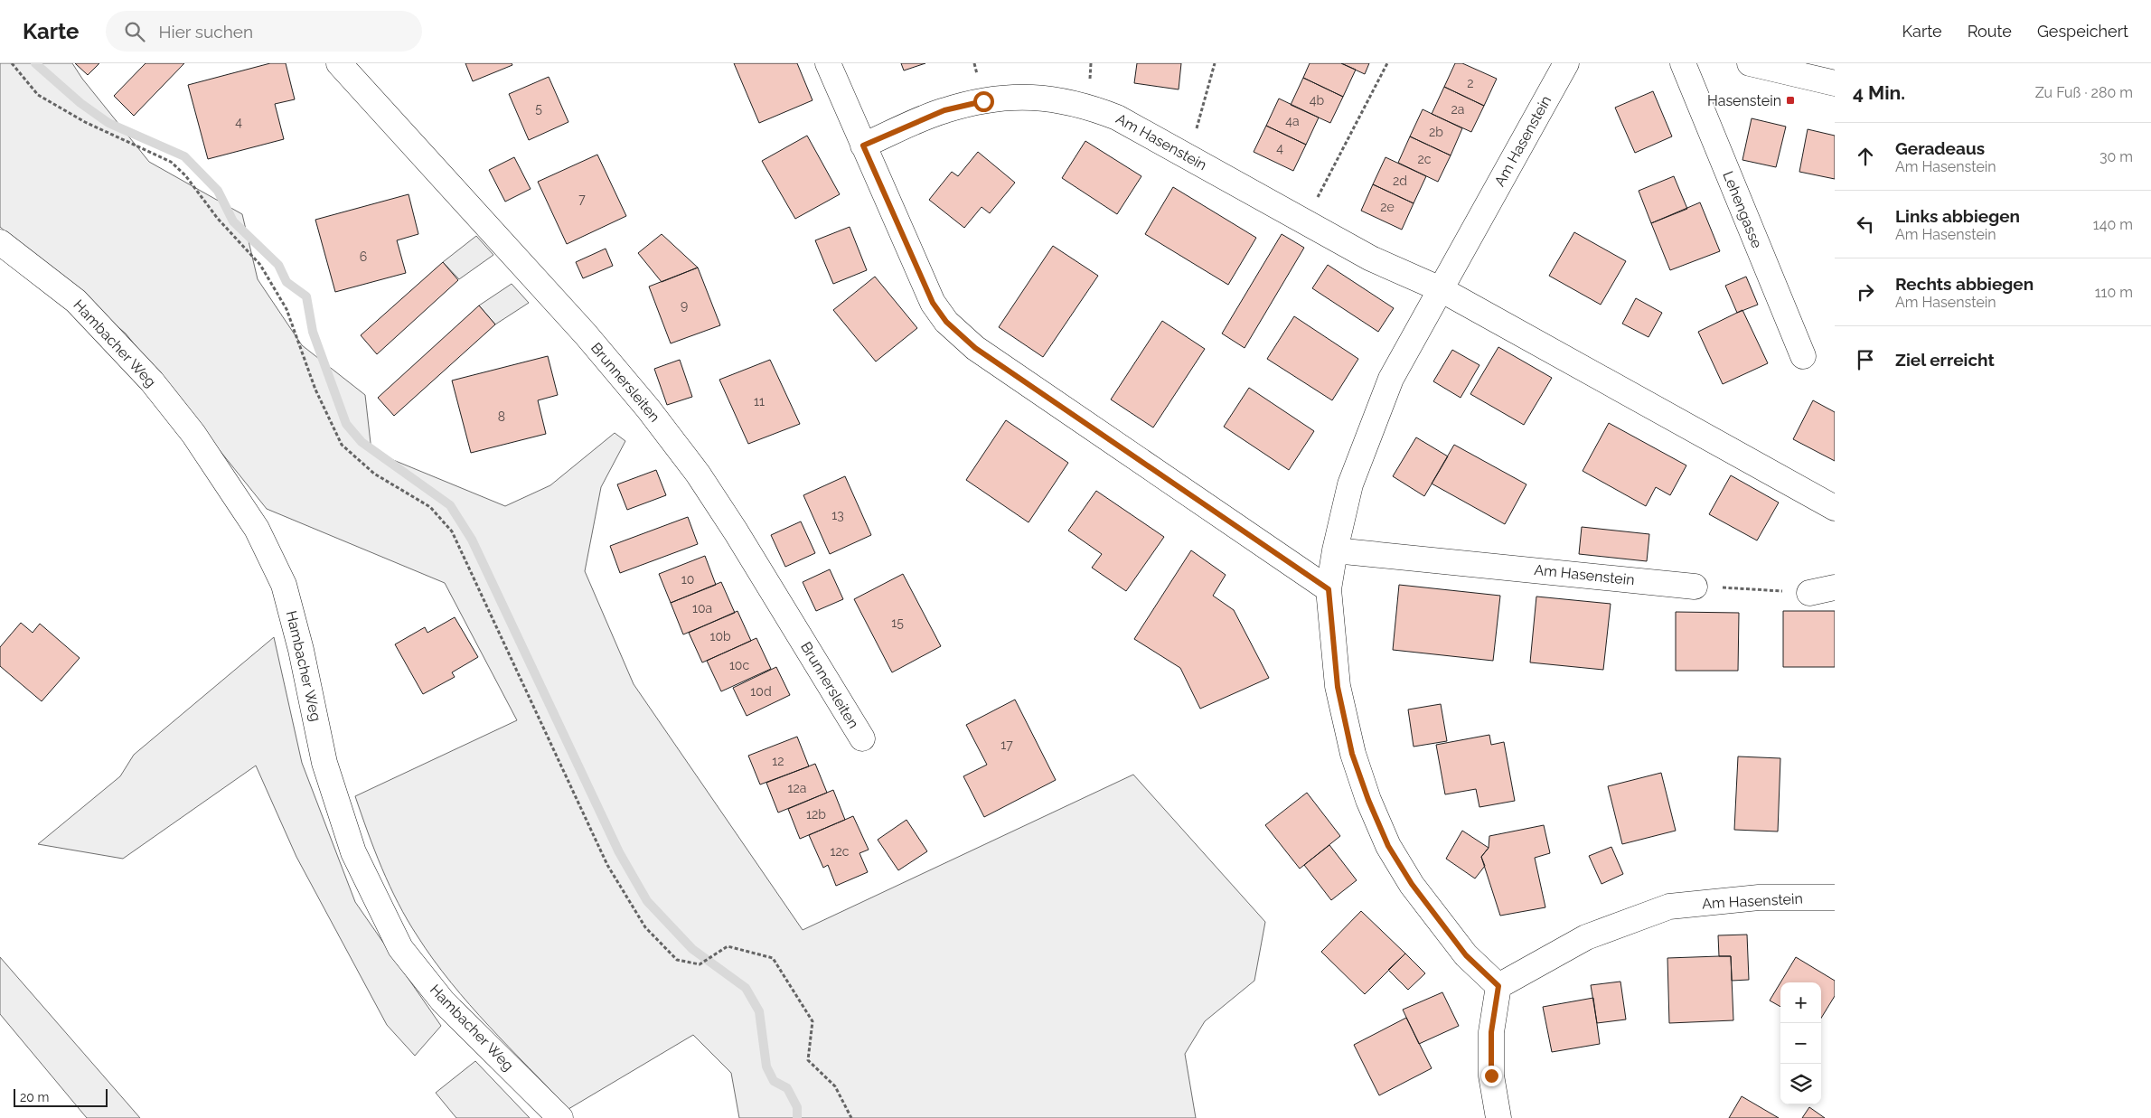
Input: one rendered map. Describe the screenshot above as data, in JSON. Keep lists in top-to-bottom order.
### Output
{
  "streets": {
    "street": [
      "Am Hasenstein",
      "Lehengasse",
      "Hambacher Weg",
      "Brunnersleiten"
    ]
  },
  "places": {
    "transit": ["Hasenstein"]
  },
  "house_numbers": [
    "2",
    "4b",
    "5",
    "2a",
    "4a",
    "4",
    "2b",
    "4",
    "2c",
    "2d",
    "7",
    "2e",
    "6",
    "9",
    "11",
    "8",
    "13",
    "10",
    "10a",
    "15",
    "10b",
    "10c",
    "10d",
    "17",
    "12",
    "12a",
    "12b",
    "12c"
  ],
  "scale_bar": "20 m",
  "page": {
    "header": "Karte",
    "search": "Hier suchen",
    "nav": ["Karte", "Route", "Gespeichert"],
    "heading": ["4 Min.", "Zu Fuß · 280 m"],
    "list": [
      ["Geradeaus", "Am Hasenstein", "30 m"],
      ["Links abbiegen", "Am Hasenstein", "140 m"],
      ["Rechts abbiegen", "Am Hasenstein", "110 m"],
      "Ziel erreicht"
    ],
    "map_buttons": ["+", "−"],
    "scale": "20 m"
  }
}
